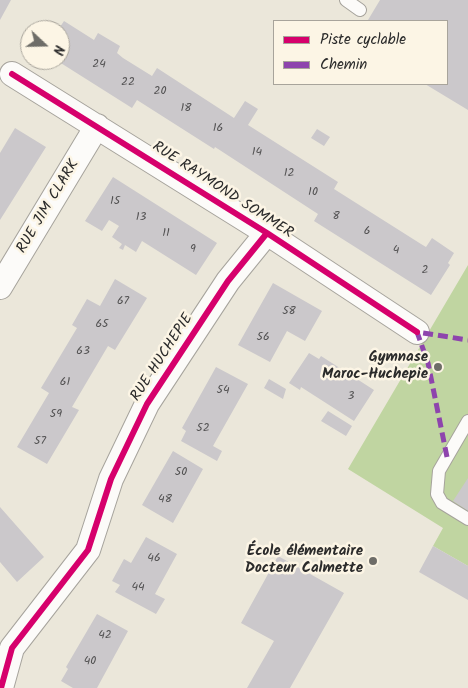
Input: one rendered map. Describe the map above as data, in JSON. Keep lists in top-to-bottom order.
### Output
{
  "streets": {
    "street": ["RUE RAYMOND SOMMER", "RUE JIM CLARK", "RUE HUCHEPIE"]
  },
  "crossings": [
    ["RUE RAYMOND SOMMER", "RUE JIM CLARK"],
    ["RUE RAYMOND SOMMER", "RUE HUCHEPIE"]
  ],
  "places": ["Gymnase Maroc-Huchepie", "École élémentaire Docteur Calmette"],
  "house_numbers": [
    "24",
    "22",
    "20",
    "18",
    "16",
    "14",
    "12",
    "10",
    "15",
    "8",
    "13",
    "6",
    "11",
    "9",
    "4",
    "2",
    "67",
    "58",
    "65",
    "56",
    "63",
    "61",
    "54",
    "3",
    "59",
    "52",
    "57",
    "50",
    "48",
    "46",
    "44",
    "42",
    "40"
  ],
  "legend": ["Piste cyclable", "Chemin"],
  "north": "right"
}
